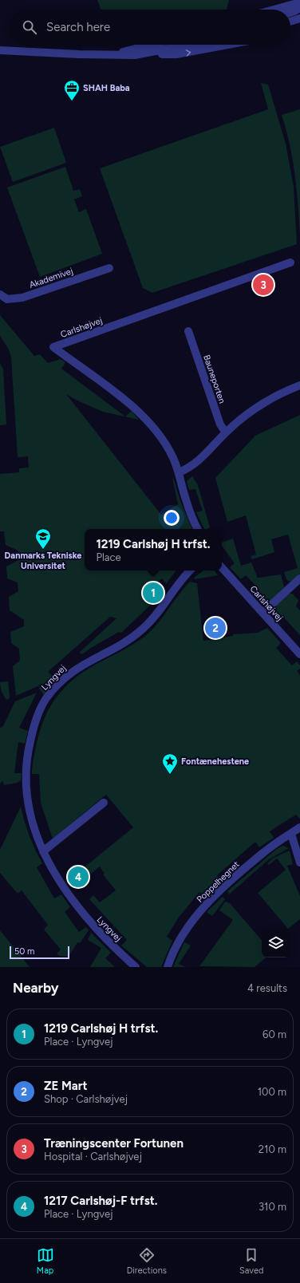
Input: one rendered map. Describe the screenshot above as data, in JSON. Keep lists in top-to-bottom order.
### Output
{
  "streets": {
    "street": [
      "Akademivej",
      "Carlshøjvej",
      "Bauneporten",
      "Lyngvej",
      "Poppelhegnet"
    ]
  },
  "places": {
    "office": ["SHAH Baba"],
    "school or university": ["Danmarks Tekniske Universitet"],
    "place": ["Fontænehestene"]
  },
  "scale_bar": "50 m",
  "page": {
    "search": "Search here",
    "pins": [
      "3",
      "1",
      "2",
      "4"
    ],
    "popup": ["1219 Carlshøj H trfst.", "Place"],
    "scale": "50 m",
    "heading": ["Nearby", "4 results"],
    "list": [
      {
        "mark": "1",
        "name": "1219 Carlshøj H trfst.",
        "note": "Place · Lyngvej",
        "value": "60 m"
      },
      {
        "mark": "2",
        "name": "ZE Mart",
        "note": "Shop · Carlshøjvej",
        "value": "100 m"
      },
      {
        "mark": "3",
        "name": "Træningscenter Fortunen",
        "note": "Hospital · Carlshøjvej",
        "value": "210 m"
      },
      {
        "mark": "4",
        "name": "1217 Carlshøj-F trfst.",
        "note": "Place · Lyngvej",
        "value": "310 m"
      }
    ],
    "nav": ["Map", "Directions", "Saved"]
  }
}
